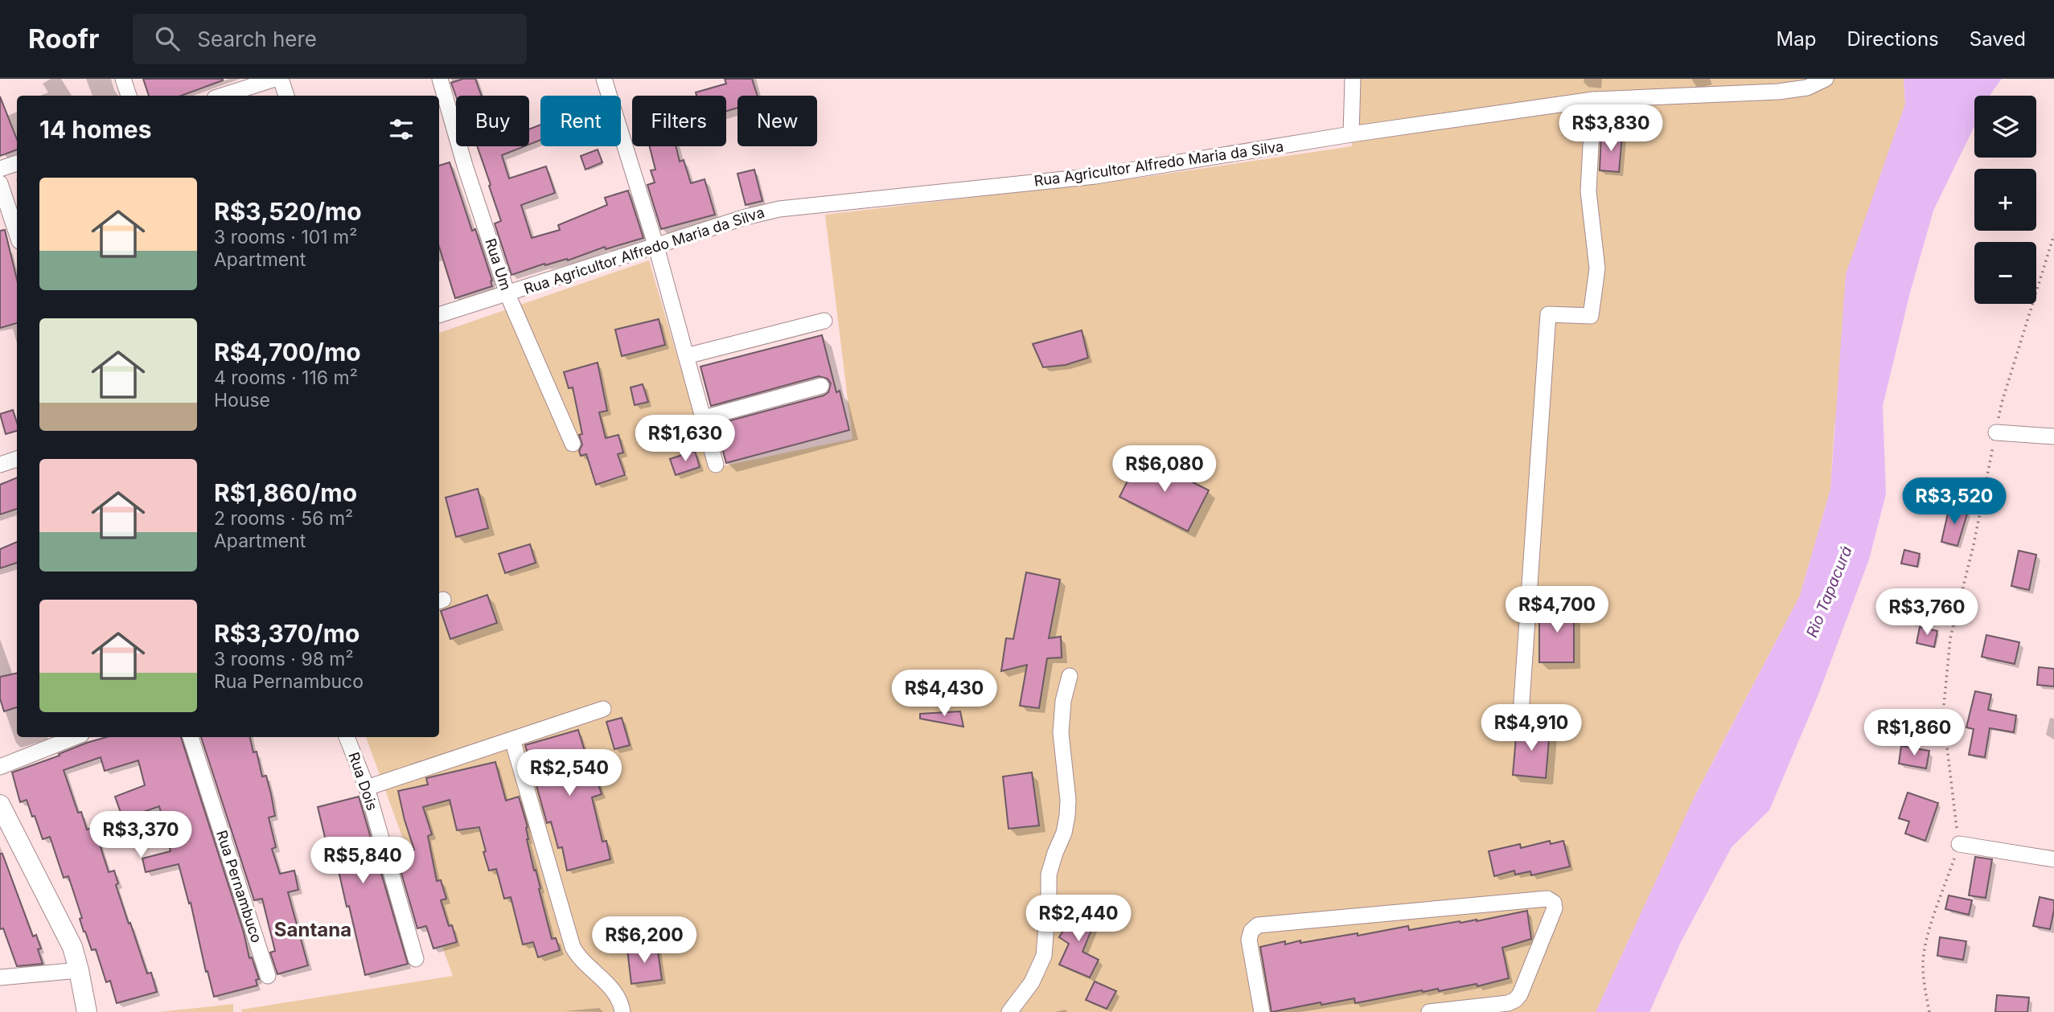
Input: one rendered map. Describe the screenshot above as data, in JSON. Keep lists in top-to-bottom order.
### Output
{
  "streets": {
    "street": [
      "Rua Agricultor Alfredo Maria da Silva",
      "Rua Um",
      "Rua Dois",
      "Rua Pernambuco"
    ]
  },
  "crossings": [
    ["Rua Agricultor Alfredo Maria da Silva", "Rua Um"]
  ],
  "districts": ["Santana"],
  "water": ["Rio Tapacurá"],
  "page": {
    "header": "Roofr",
    "search": "Search here",
    "nav": ["Map", "Directions", "Saved"],
    "map_buttons": ["+", "−"],
    "chip": [
      "Buy",
      "Rent",
      "Filters",
      "New"
    ],
    "heading": "14 homes",
    "price": [
      "R$3,830",
      "R$1,630",
      "R$6,080",
      "R$3,520",
      "R$4,700",
      "R$3,760",
      "R$4,430",
      "R$4,910",
      "R$1,860",
      "R$2,540",
      "R$3,370",
      "R$5,840",
      "R$2,440",
      "R$6,200"
    ],
    "list": [
      {
        "name": "R$3,520/mo",
        "note": "3 rooms · 101 m² · Apartment"
      },
      {
        "name": "R$4,700/mo",
        "note": "4 rooms · 116 m² · House"
      },
      {
        "name": "R$1,860/mo",
        "note": "2 rooms · 56 m² · Apartment"
      },
      {
        "name": "R$3,370/mo",
        "note": "3 rooms · 98 m² · Rua Pernambuco"
      }
    ]
  }
}
